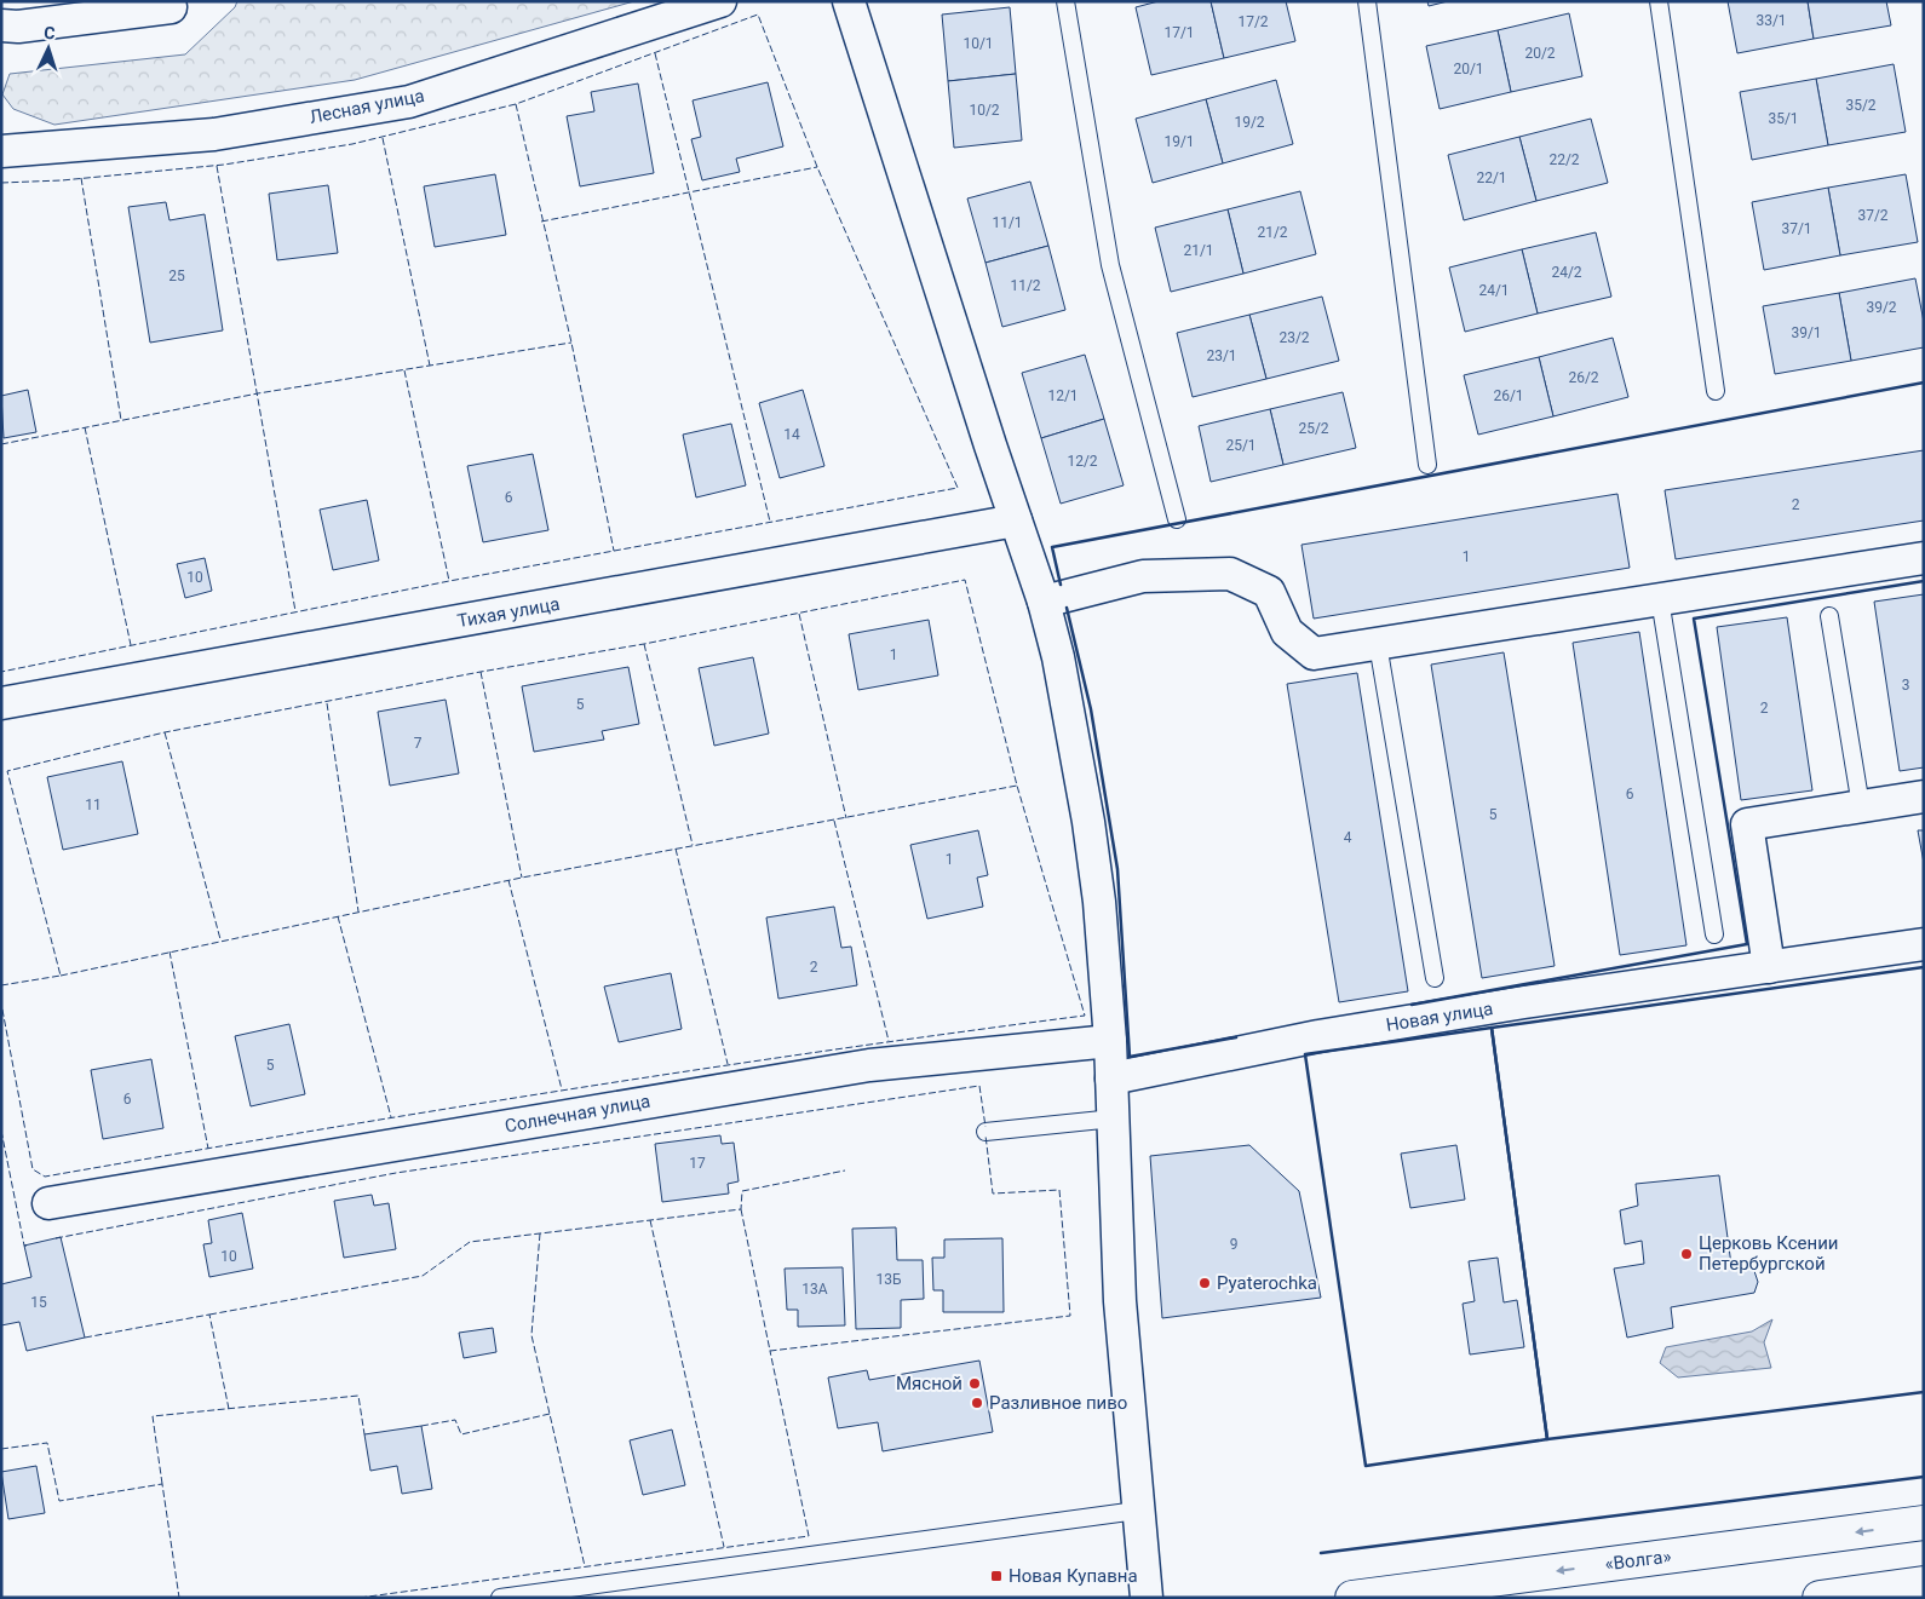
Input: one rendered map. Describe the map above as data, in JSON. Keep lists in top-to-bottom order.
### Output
{
  "streets": {
    "highway": ["«Волга»"],
    "street": [
      "Лесная улица",
      "Тихая улица",
      "Новая улица",
      "Солнечная улица"
    ]
  },
  "one_way": ["«Волга»"],
  "places": {
    "other": [
      "Церковь Ксении Петербургской",
      "Pyaterochka",
      "Мясной",
      "Разливное пиво"
    ],
    "transit": ["Новая Купавна"]
  },
  "house_numbers": [
    "33/1",
    "17/2",
    "17/1",
    "10/1",
    "20/2",
    "20/1",
    "35/2",
    "10/2",
    "35/1",
    "19/2",
    "19/1",
    "22/2",
    "22/1",
    "37/2",
    "11/1",
    "37/1",
    "21/2",
    "21/1",
    "24/2",
    "25",
    "11/2",
    "24/1",
    "39/2",
    "39/1",
    "23/2",
    "23/1",
    "26/2",
    "12/1",
    "26/1",
    "25/2",
    "14",
    "25/1",
    "12/2",
    "6",
    "2",
    "1",
    "10",
    "1",
    "3",
    "5",
    "2",
    "7",
    "6",
    "11",
    "5",
    "4",
    "1",
    "2",
    "5",
    "6",
    "17",
    "9",
    "10",
    "13Б",
    "13А",
    "15"
  ],
  "north": "top"
}
